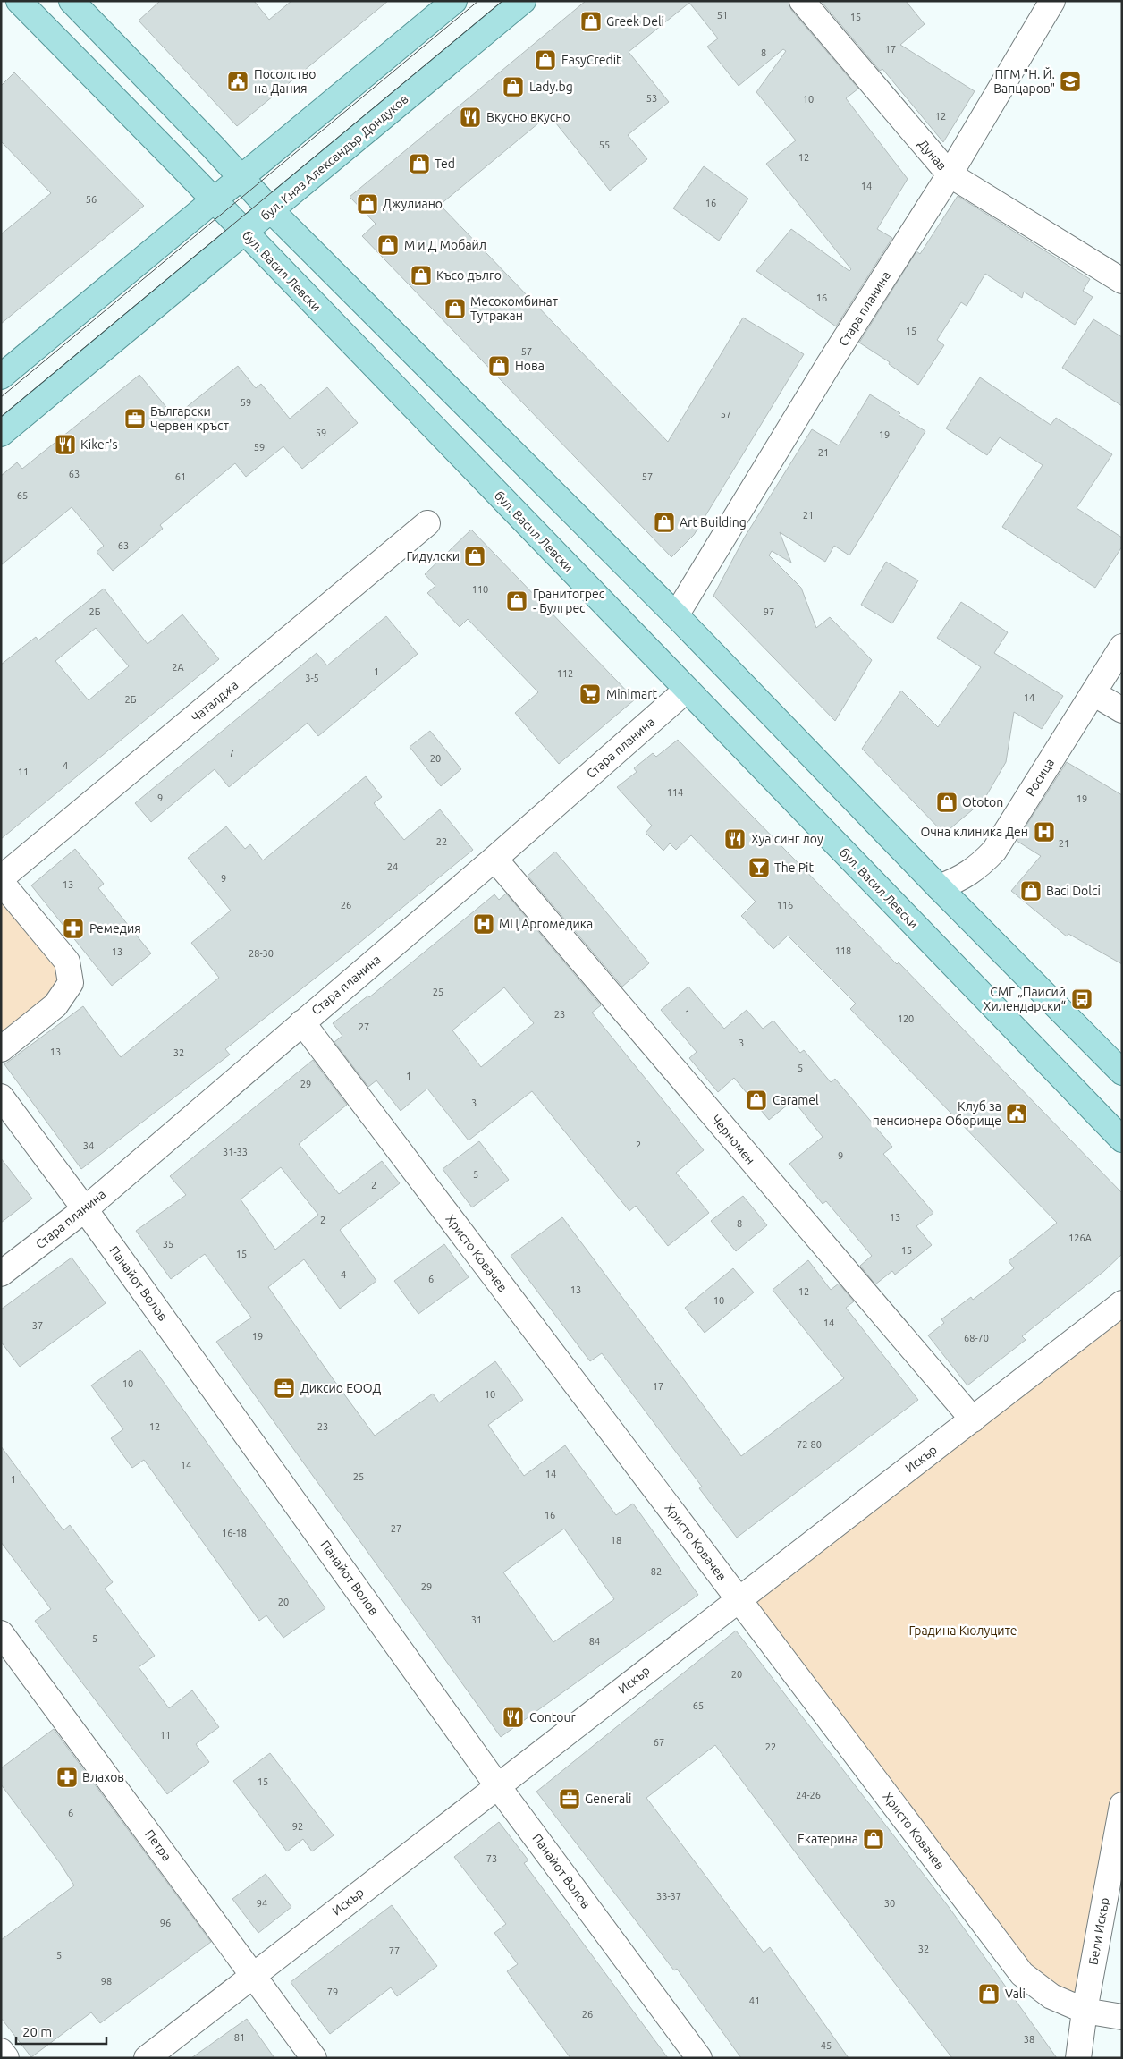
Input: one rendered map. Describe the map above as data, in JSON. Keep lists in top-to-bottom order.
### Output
{
  "streets": {
    "main road": ["бул. Княз Александър Дондуков", "бул. Васил Левски"],
    "street": [
      "Дунав",
      "Стара планина",
      "Чаталджа",
      "Росица",
      "Черномен",
      "Христо Ковачев",
      "Панайот Волов",
      "Искър",
      "Петра",
      "Бели Искър"
    ]
  },
  "crossings": [
    ["Дунав", "Стара планина"],
    ["бул. Княз Александър Дондуков", "бул. Васил Левски"],
    ["бул. Васил Левски", "Стара планина"],
    ["Стара планина", "Черномен"],
    ["Стара планина", "Христо Ковачев"],
    ["Стара планина", "Панайот Волов"],
    ["Черномен", "Искър"],
    ["Христо Ковачев", "Искър"],
    ["Христо Ковачев", "Бели Искър"],
    ["Панайот Волов", "Искър"],
    ["Искър", "Петра"]
  ],
  "parks": ["Градина Кюлуците"],
  "places": {
    "shop": [
      "Greek Deli",
      "EasyCredit",
      "Lady.bg",
      "Ted",
      "Джулиано",
      "М и Д Мобайл",
      "Късо дълго",
      "Месокомбинат Тутракан",
      "Нова",
      "Art Building",
      "Гидулски",
      "Гранитогрес - Булгрес",
      "Ototon",
      "Baci Dolci",
      "Caramel",
      "Екатерина",
      "Vali"
    ],
    "public building": ["Посолство на Дания", "Клуб за пенсионера Оборище"],
    "school or university": ["ПГМ \"Н. Й. Вапцаров\""],
    "restaurant": [
      "Вкусно вкусно",
      "Kiker's",
      "Хуа синг лоу",
      "Contour"
    ],
    "office": ["Български Червен кръст", "Диксио ЕООД", "Generali"],
    "supermarket": ["Minimart"],
    "hospital": ["Очна клиника Ден", "МЦ Аргомедика"],
    "bar": ["The Pit"],
    "pharmacy": ["Ремедия", "Влахов"],
    "bus stop": ["СМГ „Паисий Хилендарски“"]
  },
  "house_numbers": [
    "51",
    "15",
    "17",
    "8",
    "53",
    "10",
    "12",
    "55",
    "12",
    "14",
    "56",
    "16",
    "16",
    "15",
    "57",
    "59",
    "57",
    "59",
    "19",
    "59",
    "21",
    "63",
    "61",
    "57",
    "65",
    "21",
    "63",
    "110",
    "2Б",
    "97",
    "2А",
    "1",
    "112",
    "3-5",
    "14",
    "2Б",
    "7",
    "20",
    "4",
    "11",
    "114",
    "9",
    "19",
    "22",
    "21",
    "24",
    "9",
    "13",
    "26",
    "116",
    "118",
    "13",
    "28-30",
    "25",
    "1",
    "23",
    "120",
    "27",
    "3",
    "13",
    "32",
    "5",
    "1",
    "29",
    "3",
    "2",
    "34",
    "31-33",
    "9",
    "5",
    "2",
    "13",
    "2",
    "8",
    "126А",
    "35",
    "15",
    "15",
    "4",
    "6",
    "13",
    "12",
    "10",
    "14",
    "37",
    "19",
    "68-70",
    "10",
    "17",
    "10",
    "12",
    "23",
    "72-80",
    "14",
    "14",
    "25",
    "1",
    "16",
    "27",
    "16-18",
    "18",
    "82",
    "29",
    "20",
    "31",
    "5",
    "84",
    "20",
    "65",
    "11",
    "67",
    "22",
    "15",
    "24-26",
    "6",
    "92",
    "73",
    "33-37",
    "94",
    "30",
    "96",
    "32",
    "77",
    "5",
    "98",
    "79",
    "41",
    "26",
    "81",
    "38",
    "45"
  ],
  "scale_bar": "20 m"
}
